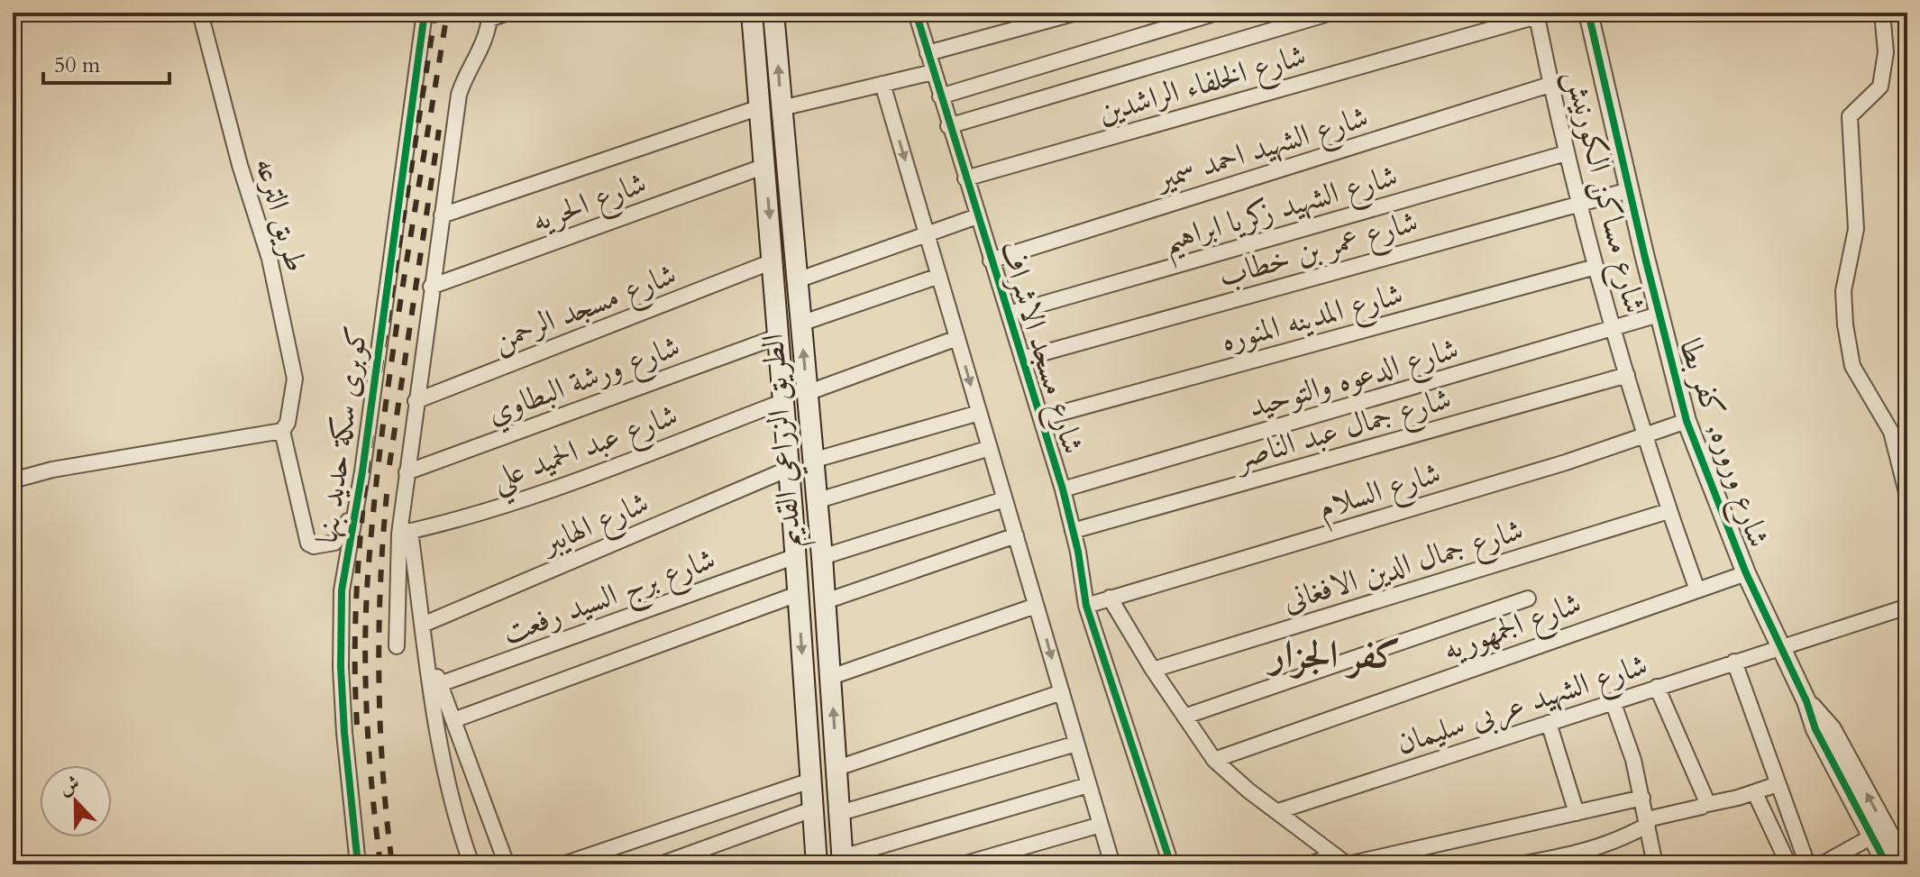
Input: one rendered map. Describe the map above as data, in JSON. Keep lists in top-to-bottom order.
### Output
{
  "streets": {
    "main road": ["الطريق الزراعي القديم"],
    "street": [
      "شارع الخلفاء الراشدين",
      "شارع الشهيد احمد سمير",
      "شارع مساكن الكورنيش",
      "شارع الحريه",
      "شارع الشهيد زكريا ابراهيم",
      "طريق الترعه",
      "شارع عمر بن خطاب",
      "شارع مسجد الرحمن",
      "شارع المدينه المنوره",
      "شارع مسجد الاشراف",
      "شارع الدعوه والتوحيد",
      "شارع ورشة البطاوي",
      "شارع جمال عبد الناصر",
      "كوبرى سكة حديد بنها",
      "شارع وروره, كفر بطا",
      "شارع عبد الحميد علي",
      "شارع السلام",
      "شارع الهايبر",
      "شارع جمال الدين الافغانى",
      "شارع برج السيد رفعت",
      "شارع الجمهوريه",
      "شارع الشهيد عربى سليمان"
    ]
  },
  "crossings": [
    ["شارع الخلفاء الراشدين", "شارع مساكن الكورنيش"],
    ["شارع الخلفاء الراشدين", "شارع مسجد الاشراف"],
    ["شارع الشهيد احمد سمير", "شارع مساكن الكورنيش"],
    ["شارع الشهيد احمد سمير", "شارع مسجد الاشراف"],
    ["شارع مساكن الكورنيش", "شارع الشهيد زكريا ابراهيم"],
    ["شارع مساكن الكورنيش", "شارع عمر بن خطاب"],
    ["شارع مساكن الكورنيش", "شارع المدينه المنوره"],
    ["شارع مساكن الكورنيش", "شارع الدعوه والتوحيد"],
    ["شارع مساكن الكورنيش", "شارع جمال عبد الناصر"],
    ["شارع مساكن الكورنيش", "شارع السلام"],
    ["شارع مساكن الكورنيش", "شارع جمال الدين الافغانى"],
    ["شارع مساكن الكورنيش", "شارع الجمهوريه"],
    ["شارع الحريه", "الطريق الزراعي القديم"],
    ["شارع الشهيد زكريا ابراهيم", "شارع مسجد الاشراف"],
    ["شارع عمر بن خطاب", "شارع مسجد الاشراف"],
    ["شارع عمر بن خطاب", "شارع وروره, كفر بطا"],
    ["شارع مسجد الرحمن", "الطريق الزراعي القديم"],
    ["شارع المدينه المنوره", "شارع مسجد الاشراف"],
    ["شارع مسجد الاشراف", "شارع الدعوه والتوحيد"],
    ["شارع مسجد الاشراف", "شارع جمال عبد الناصر"],
    ["شارع مسجد الاشراف", "شارع السلام"],
    ["شارع الدعوه والتوحيد", "شارع وروره, كفر بطا"],
    ["شارع ورشة البطاوي", "الطريق الزراعي القديم"],
    ["الطريق الزراعي القديم", "شارع عبد الحميد علي"],
    ["الطريق الزراعي القديم", "شارع الهايبر"],
    ["الطريق الزراعي القديم", "شارع برج السيد رفعت"],
    ["شارع وروره, كفر بطا", "شارع السلام"],
    ["شارع وروره, كفر بطا", "شارع الجمهوريه"],
    ["شارع وروره, كفر بطا", "شارع الشهيد عربى سليمان"]
  ],
  "districts": ["كفر الجزار"],
  "scale_bar": "50 m",
  "north": "top"
}
